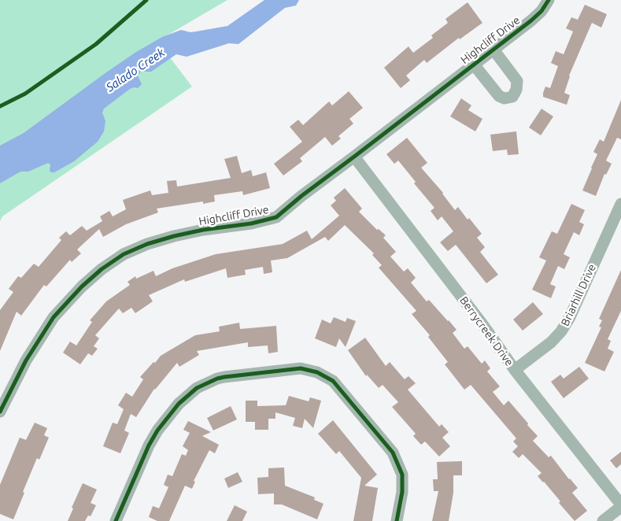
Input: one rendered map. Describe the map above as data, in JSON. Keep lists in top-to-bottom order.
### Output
{
  "streets": {
    "street": ["Highcliff Drive", "Briarhill Drive", "Berrycreek Drive"]
  },
  "crossings": [
    ["Highcliff Drive", "Berrycreek Drive"],
    ["Briarhill Drive", "Berrycreek Drive"]
  ],
  "water": ["Salado Creek"]
}
